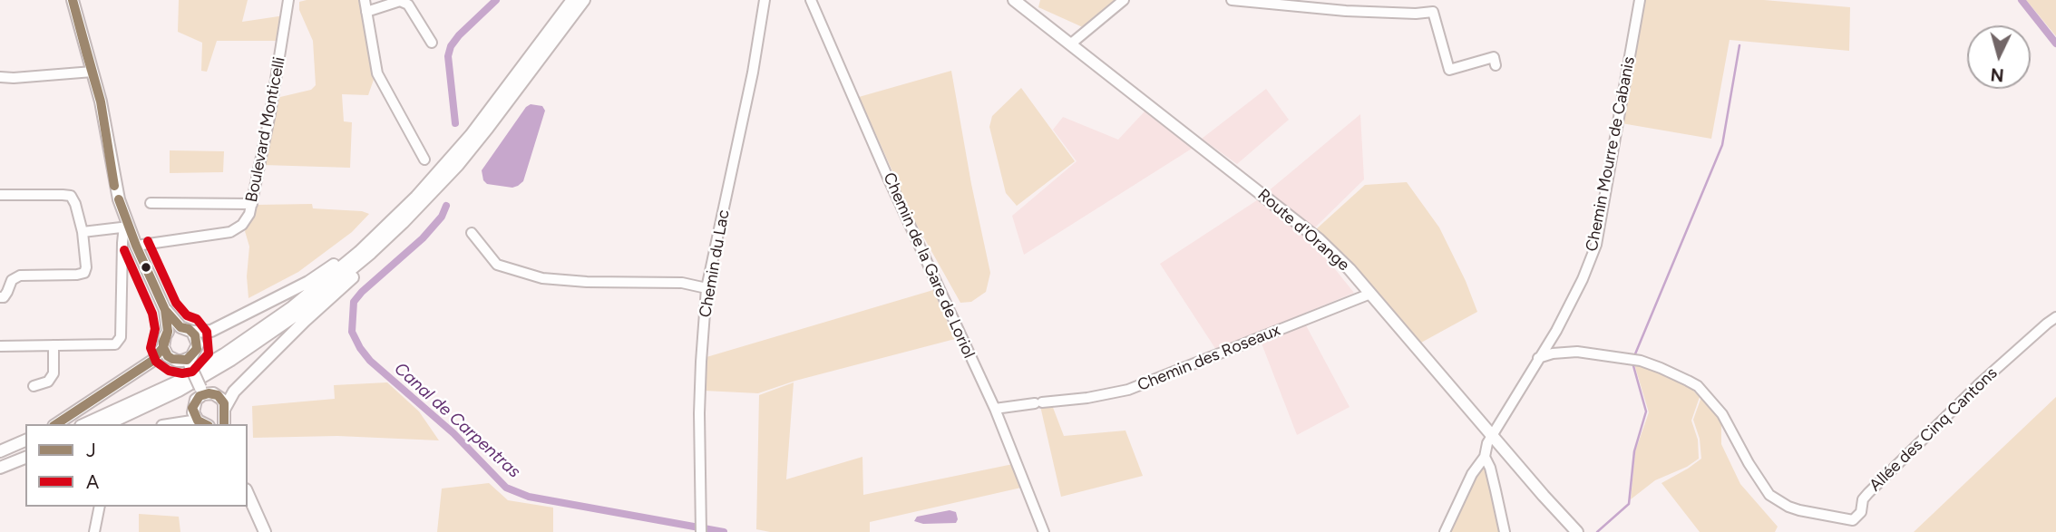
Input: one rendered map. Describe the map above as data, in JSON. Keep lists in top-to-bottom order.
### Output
{
  "streets": {
    "main road": ["Route d'Orange"],
    "street": [
      "Boulevard Monticelli",
      "Chemin Mourre de Cabanis",
      "Chemin du Lac",
      "Chemin de la Gare de Loriol",
      "Chemin des Roseaux",
      "Allée des Cinq Cantons"
    ]
  },
  "crossings": [
    ["Chemin Mourre de Cabanis", "Route d'Orange"],
    ["Chemin Mourre de Cabanis", "Allée des Cinq Cantons"],
    ["Route d'Orange", "Chemin des Roseaux"],
    ["Chemin de la Gare de Loriol", "Chemin des Roseaux"]
  ],
  "water": ["Canal de Carpentras"],
  "lines": ["transit line J", "transit line A"],
  "legend": ["J", "A"],
  "north": "bottom"
}
